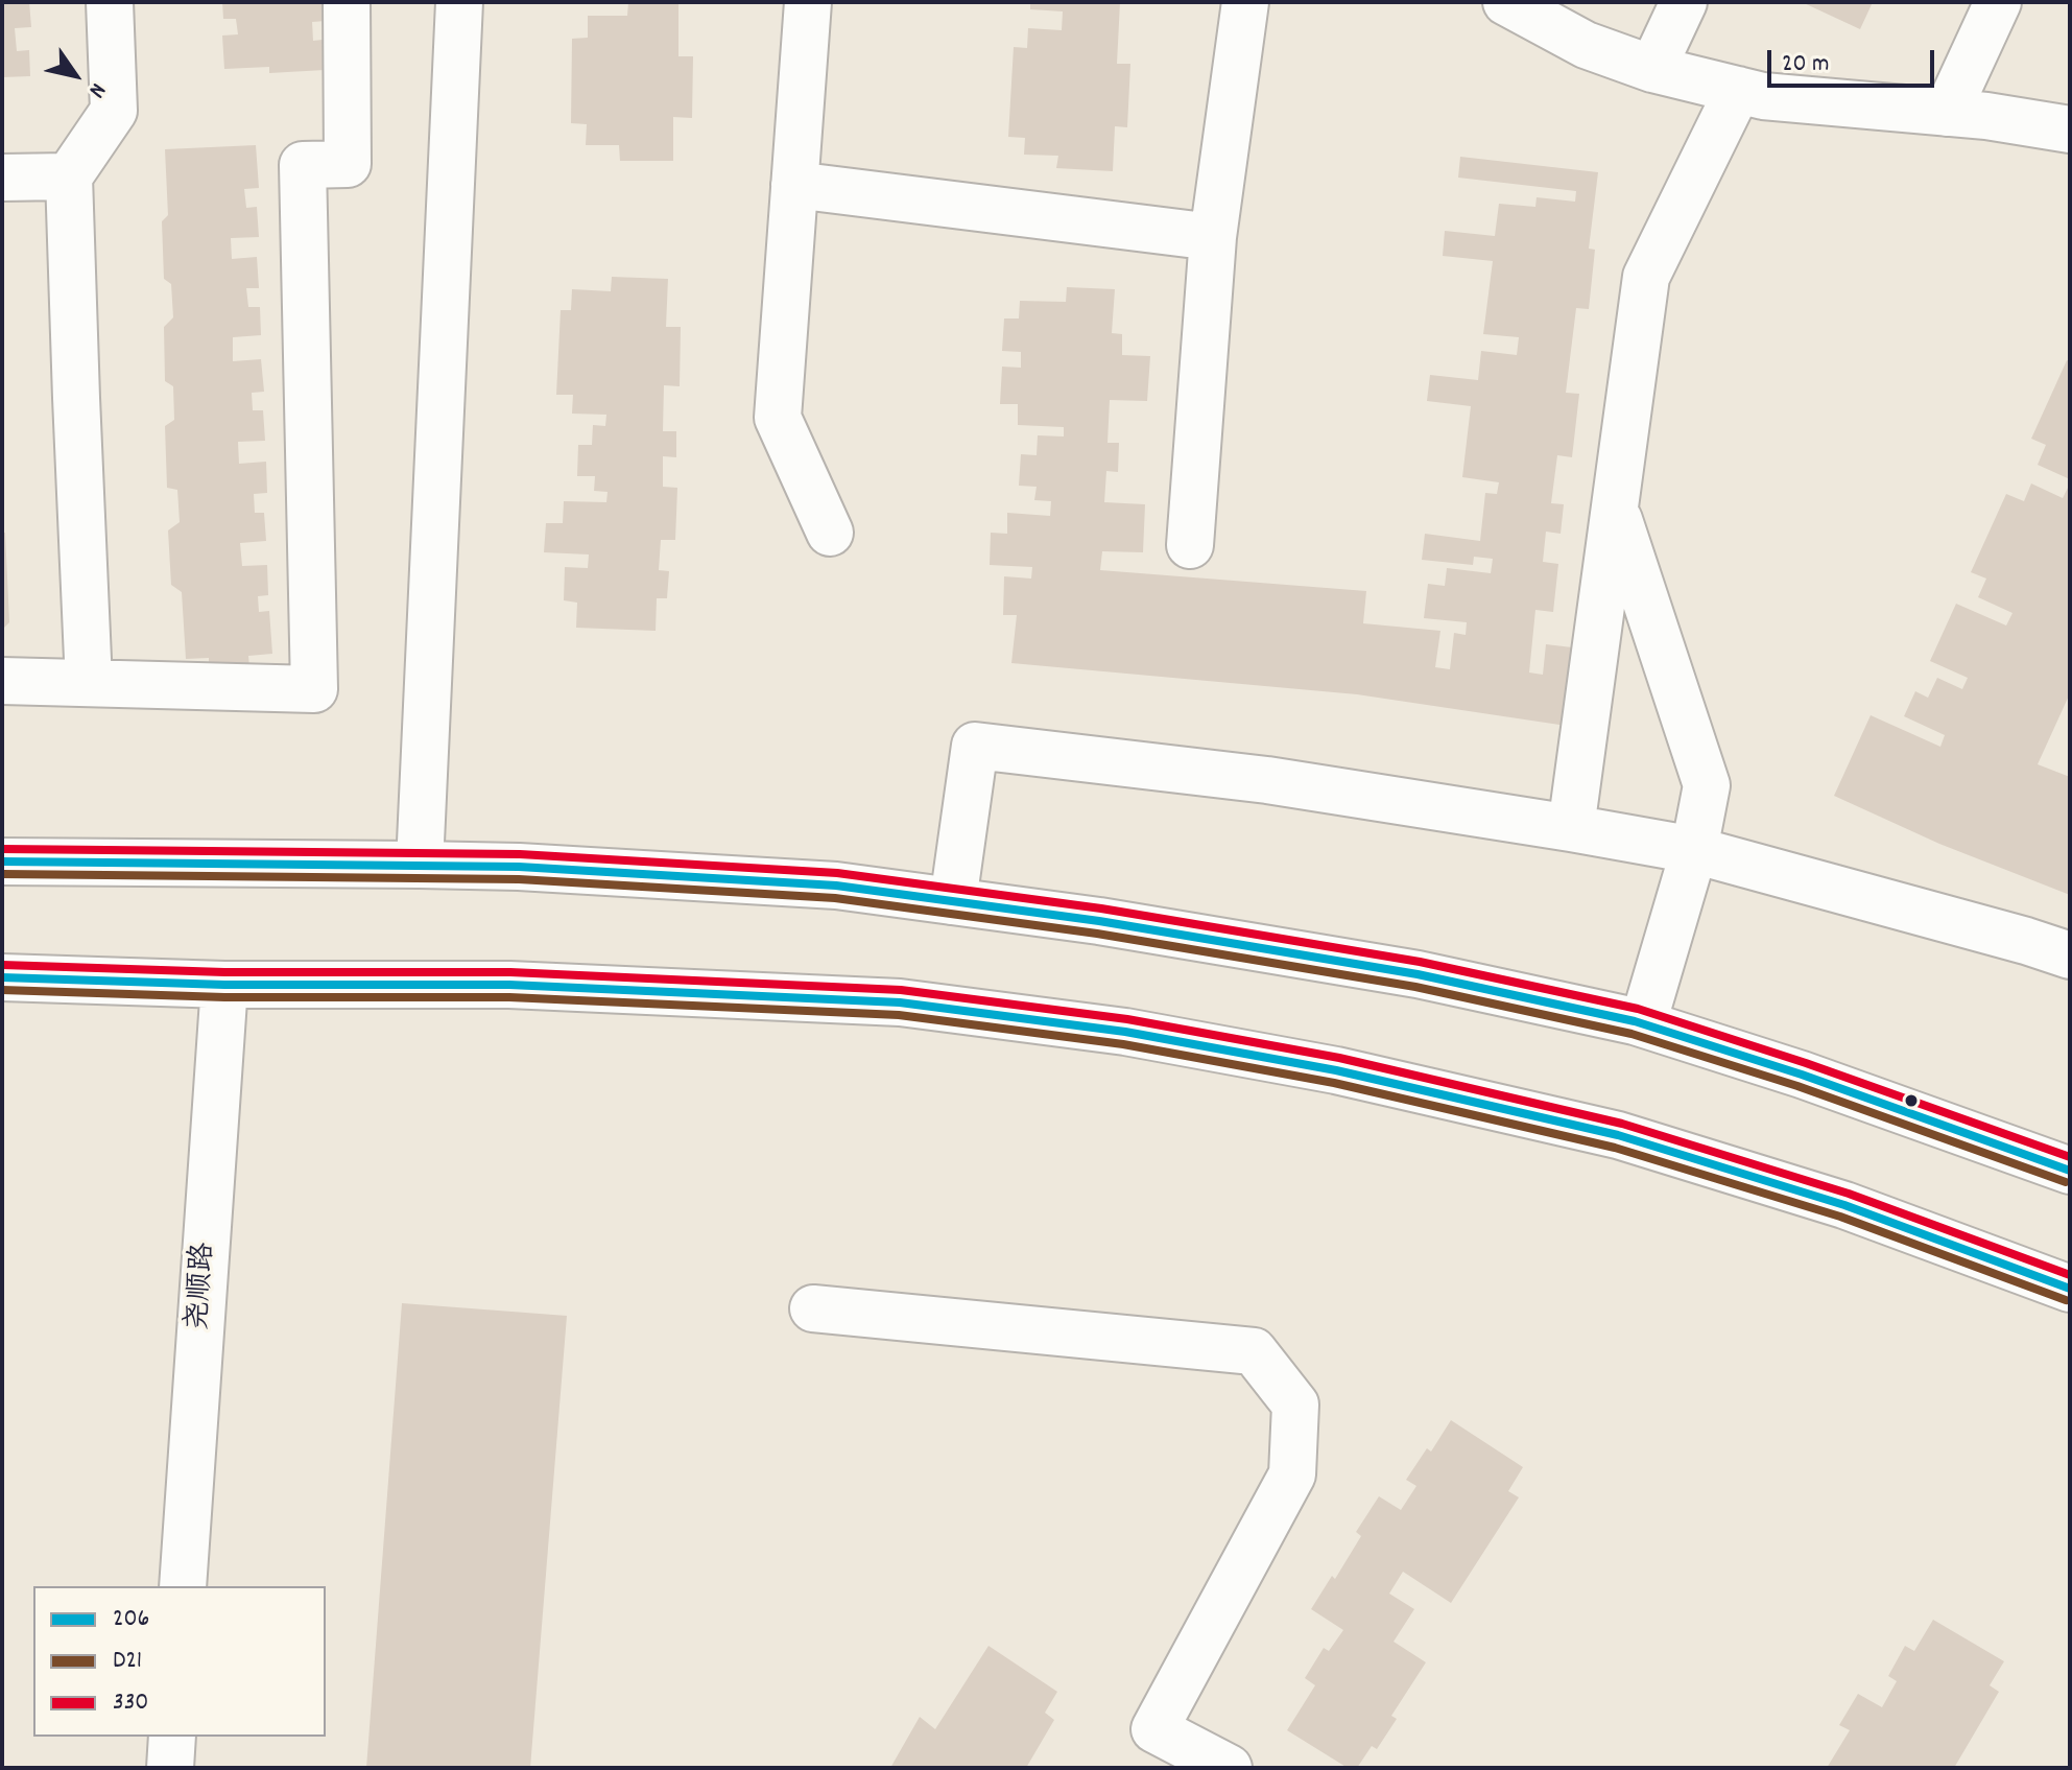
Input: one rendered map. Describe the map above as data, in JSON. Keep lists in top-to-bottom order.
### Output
{
  "streets": {
    "main road": ["尧顺路"]
  },
  "lines": ["transit line 330", "transit line 206", "transit line D21"],
  "legend": ["206", "D21", "330"],
  "scale_bar": "20 m",
  "north": "bottom right"
}
